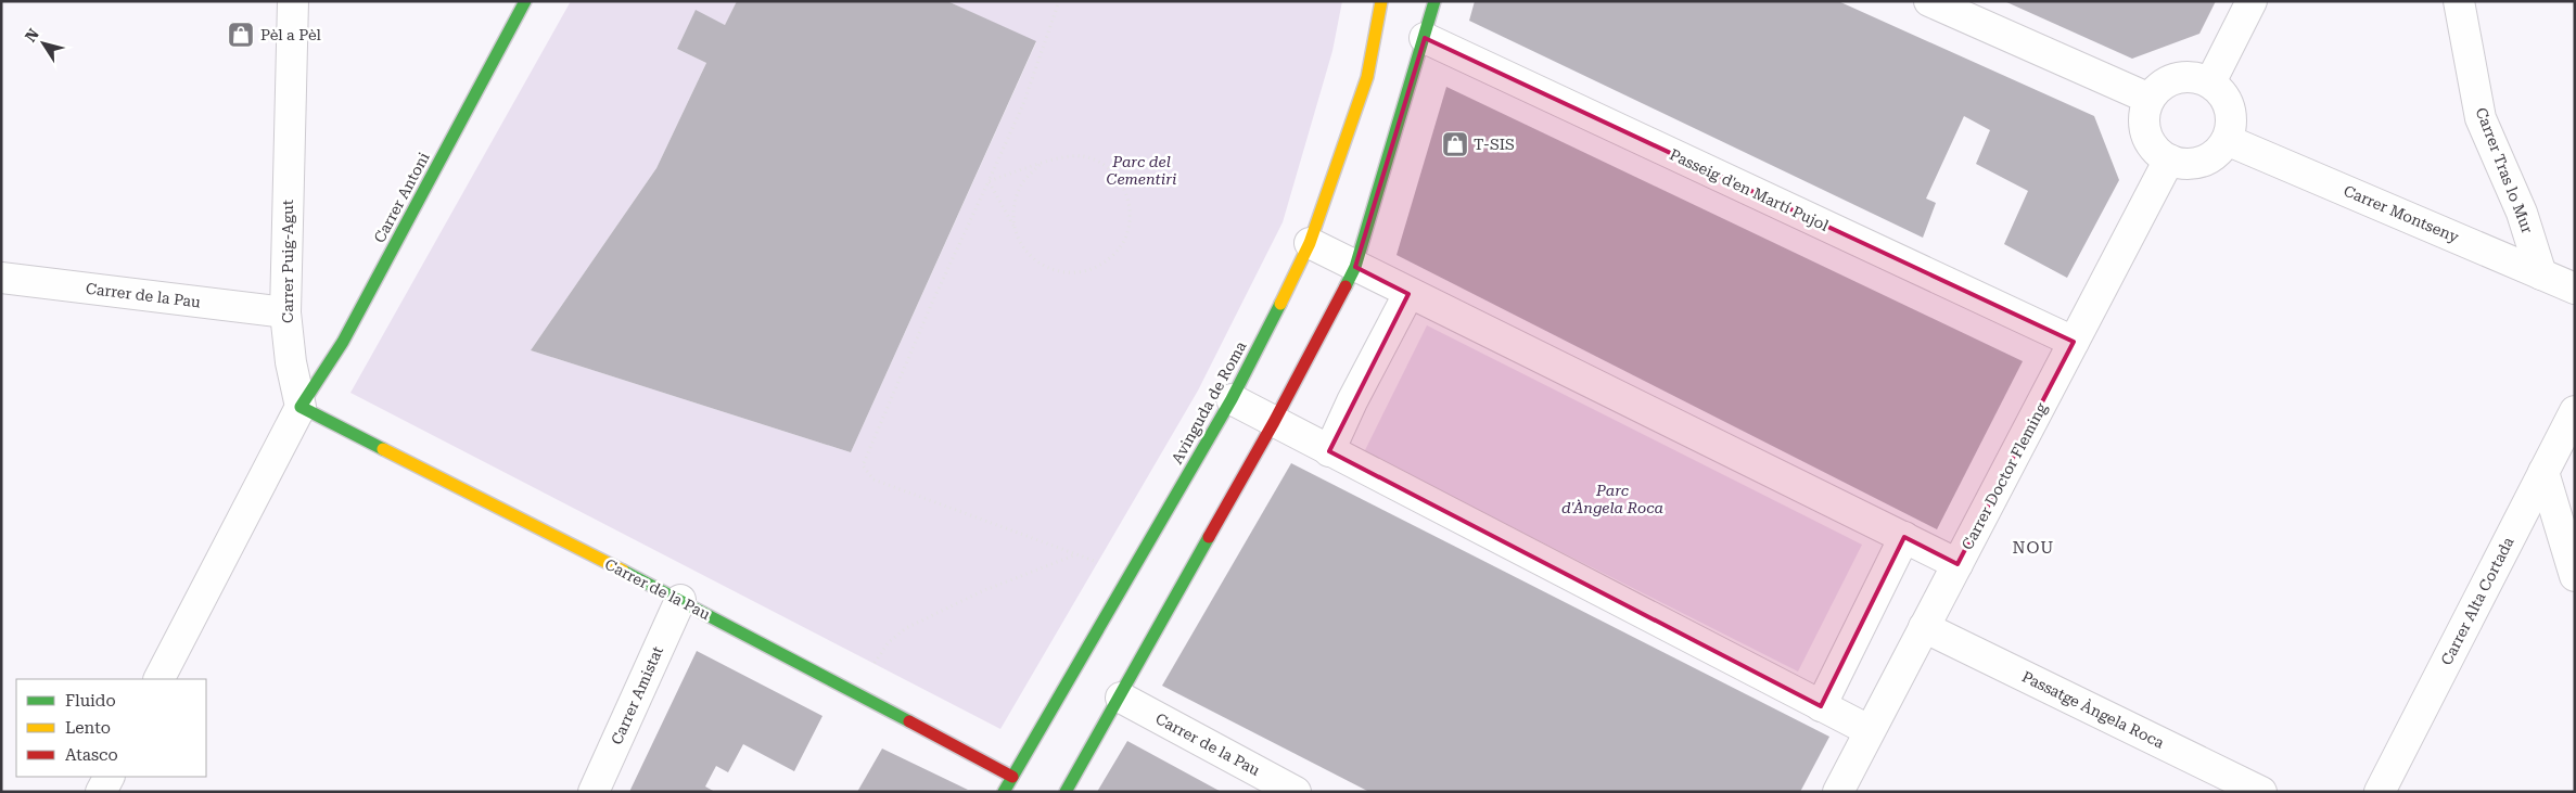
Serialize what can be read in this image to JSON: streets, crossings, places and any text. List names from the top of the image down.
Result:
{
  "streets": {
    "street": [
      "Carrer Tras lo Mur",
      "Passeig d'en Martí Pujol",
      "Carrer Antoni",
      "Carrer Montseny",
      "Carrer Puig-Agut",
      "Carrer de la Pau",
      "Avinguda de Roma",
      "Carrer Doctor Fleming",
      "Carrer Alta Cortada",
      "Carrer Amistat",
      "Passatge Àngela Roca"
    ]
  },
  "crossings": [
    ["Carrer Tras lo Mur", "Carrer Montseny"],
    ["Passeig d'en Martí Pujol", "Carrer Doctor Fleming"],
    ["Carrer Antoni", "Carrer Puig-Agut"],
    ["Carrer Antoni", "Carrer de la Pau"],
    ["Carrer Montseny", "Carrer Doctor Fleming"],
    ["Carrer Puig-Agut", "Carrer de la Pau"],
    ["Carrer de la Pau", "Avinguda de Roma"],
    ["Carrer de la Pau", "Carrer Amistat"],
    ["Carrer Doctor Fleming", "Passatge Àngela Roca"]
  ],
  "districts": ["NOU"],
  "parks": ["Parc del Cementiri", "Parc d'Àngela Roca"],
  "places": {
    "shop": ["Pèl a Pèl", "T-SIS"]
  },
  "legend": ["Fluido", "Lento", "Atasco"],
  "north": "top left"
}
